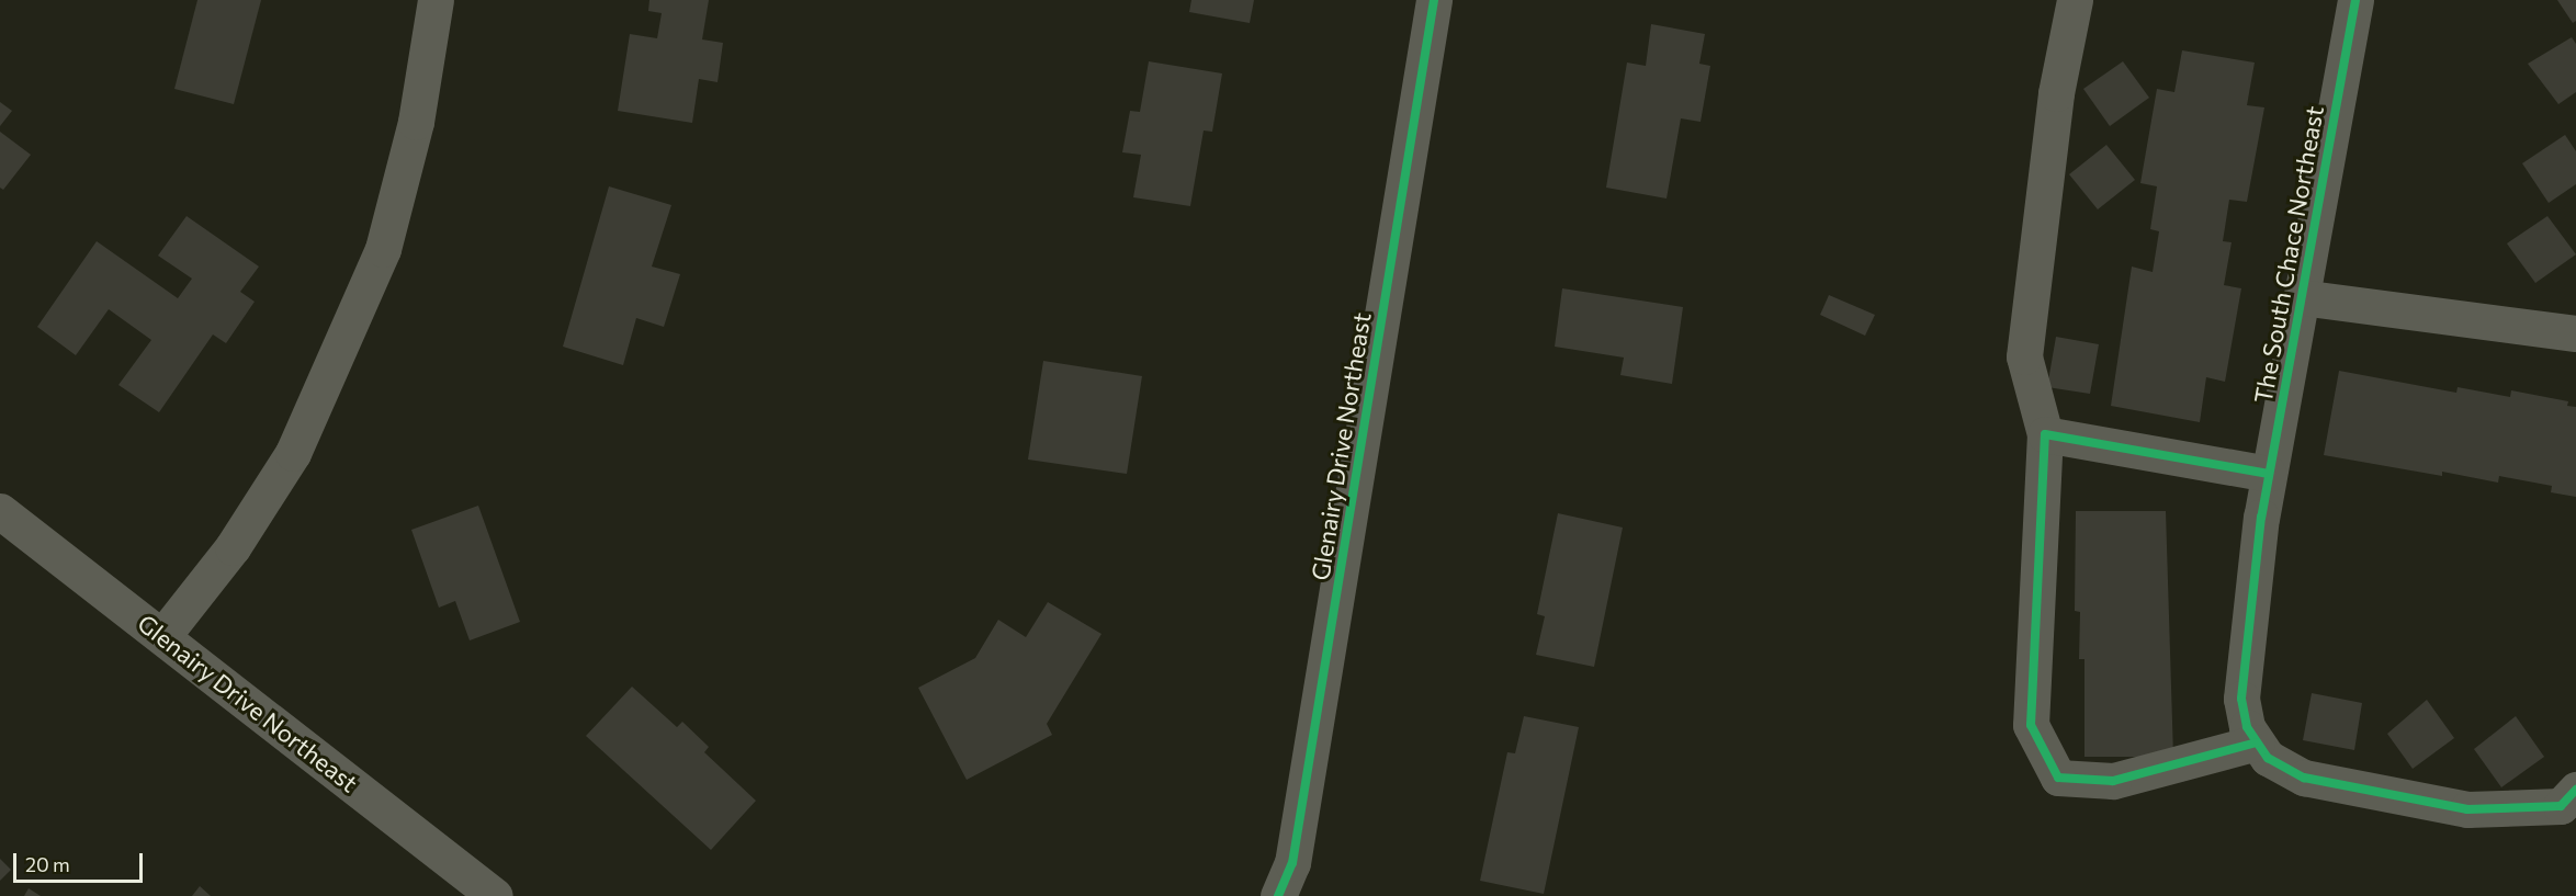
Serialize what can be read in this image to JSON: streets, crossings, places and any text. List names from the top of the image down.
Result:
{
  "streets": {
    "street": ["The South Chace Northeast", "Glenairy Drive Northeast"]
  },
  "scale_bar": "20 m"
}
